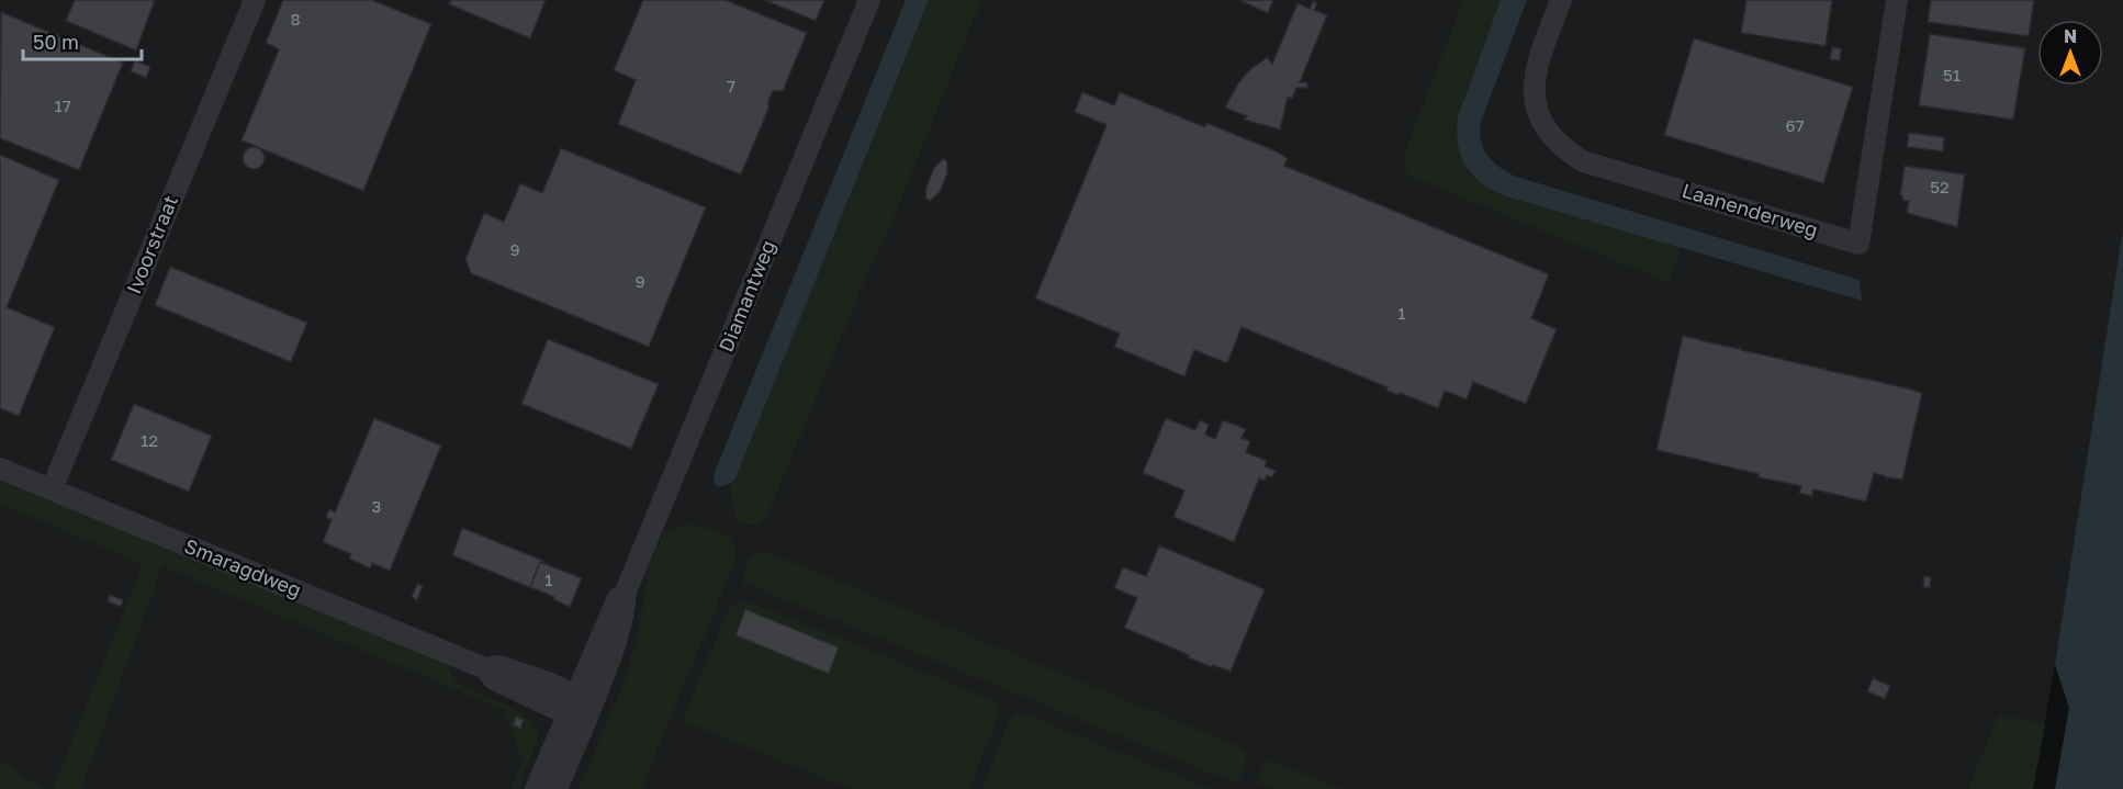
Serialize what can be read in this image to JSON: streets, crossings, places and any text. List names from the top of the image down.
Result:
{
  "streets": {
    "street": [
      "Laanenderweg",
      "Ivoorstraat",
      "Diamantweg",
      "Smaragdweg"
    ]
  },
  "crossings": [
    ["Ivoorstraat", "Smaragdweg"],
    ["Diamantweg", "Smaragdweg"]
  ],
  "house_numbers": [
    "8",
    "51",
    "7",
    "17",
    "67",
    "52",
    "9",
    "9",
    "1",
    "12",
    "3",
    "1"
  ],
  "scale_bar": "50 m",
  "north": "top"
}
